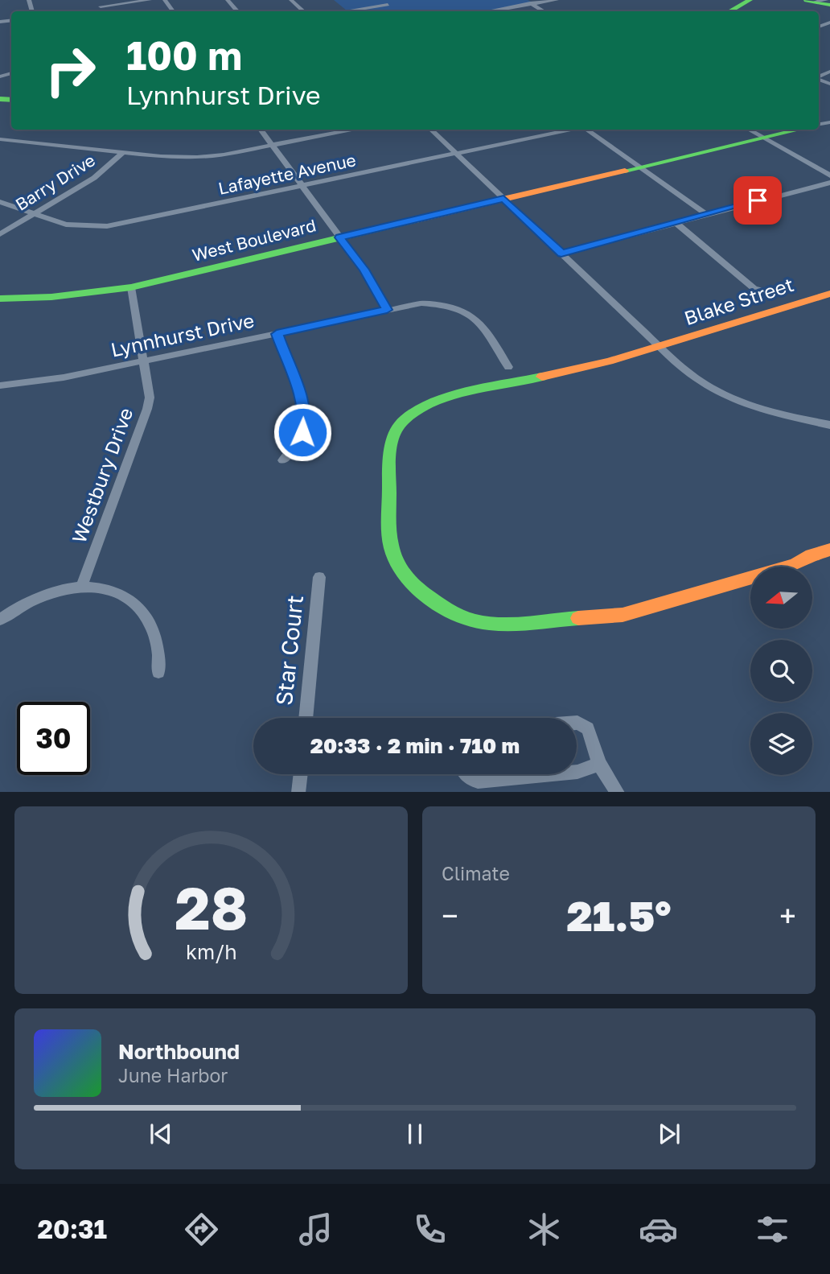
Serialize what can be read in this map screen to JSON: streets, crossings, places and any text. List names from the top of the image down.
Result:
{
  "streets": {
    "street": [
      "Lafayette Avenue",
      "Barry Drive",
      "West Boulevard",
      "Blake Street",
      "Lynnhurst Drive",
      "Westbury Drive",
      "Star Court"
    ]
  },
  "crossings": [
    ["Lafayette Avenue", "Barry Drive"],
    ["West Boulevard", "Westbury Drive"],
    ["Lynnhurst Drive", "Westbury Drive"]
  ],
  "north": "left",
  "page": {
    "turn": ["100 m", "Lynnhurst Drive"],
    "limit": "30",
    "trip": "20:33 · 2 min · 710 m",
    "tile": "Climate",
    "heat": ["−", "21.5°", "+"],
    "song": ["Northbound", "June Harbor"],
    "tabs": "20:31",
    "gauge": ["28", "km/h"]
  }
}
